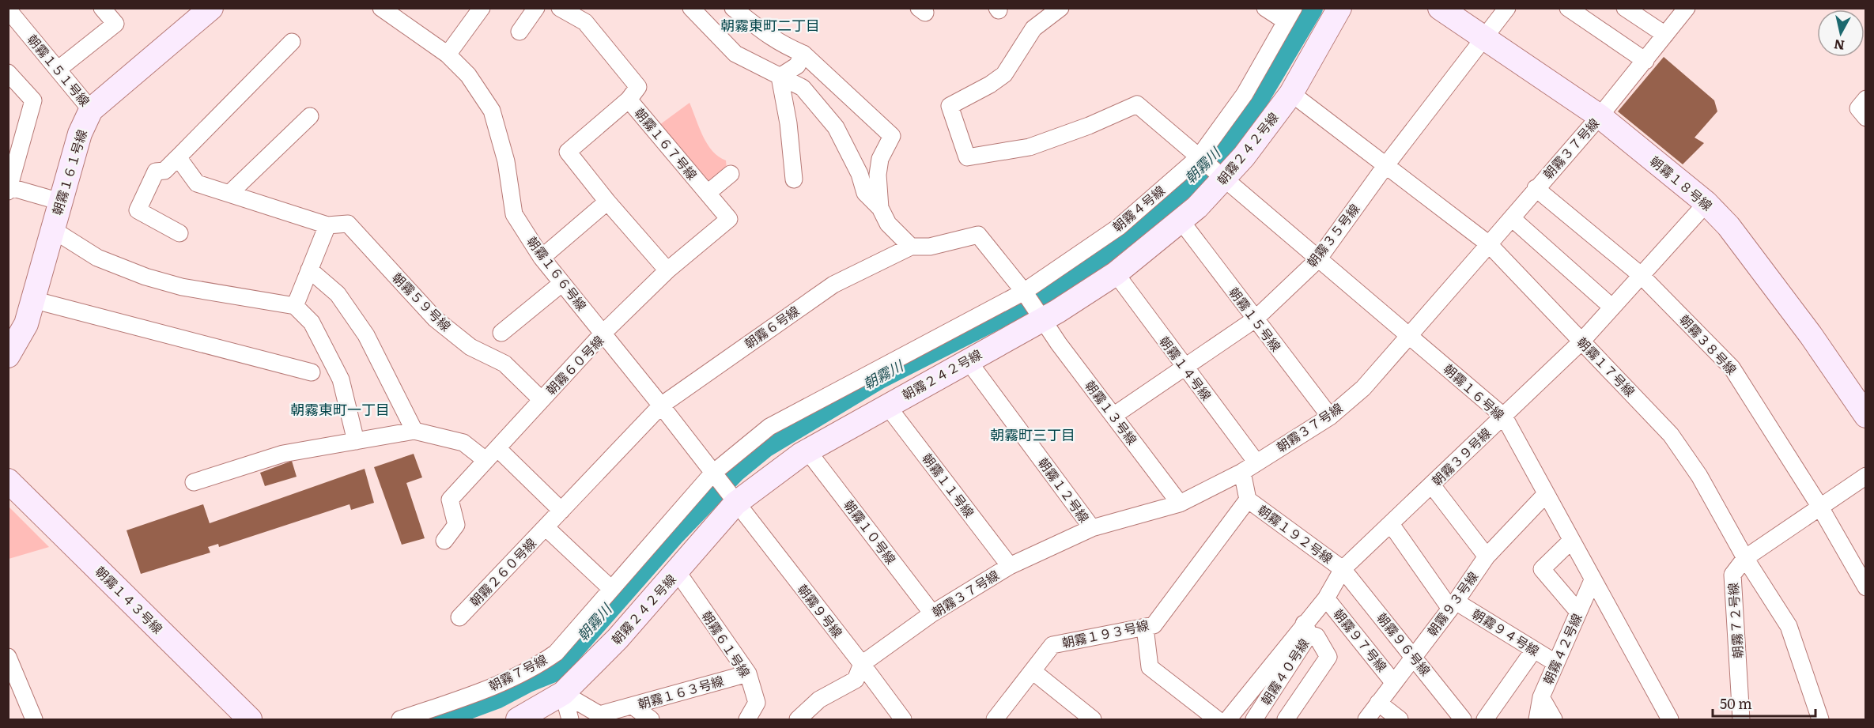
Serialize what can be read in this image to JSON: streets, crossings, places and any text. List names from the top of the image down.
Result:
{
  "streets": {
    "street": [
      "朝霧１５１号線",
      "朝霧１６７号線",
      "朝霧２４２号線",
      "朝霧３７号線",
      "朝霧１６１号線",
      "朝霧１８号線",
      "朝霧４号線",
      "朝霧３５号線",
      "朝霧１６６号線",
      "朝霧５９号線",
      "朝霧１５号線",
      "朝霧６号線",
      "朝霧３８号線",
      "朝霧６０号線",
      "朝霧１７号線",
      "朝霧１４号線",
      "朝霧１６号線",
      "朝霧１３号線",
      "朝霧３９号線",
      "朝霧１１号線",
      "朝霧１２号線",
      "朝霧１０号線",
      "朝霧１９２号線",
      "朝霧２６０号線",
      "朝霧１４３号線",
      "朝霧９３号線",
      "朝霧９号線",
      "朝霧７２号線",
      "朝霧９４号線",
      "朝霧１９３号線",
      "朝霧９７号線",
      "朝霧６１号線",
      "朝霧９６号線",
      "朝霧４２号線",
      "朝霧４０号線",
      "朝霧７号線",
      "朝霧１６３号線"
    ]
  },
  "crossings": [
    ["朝霧１５１号線", "朝霧１６１号線"],
    ["朝霧１６７号線", "朝霧１６６号線"],
    ["朝霧１６７号線", "朝霧６０号線"],
    ["朝霧２４２号線", "朝霧４号線"],
    ["朝霧２４２号線", "朝霧１５号線"],
    ["朝霧２４２号線", "朝霧６０号線"],
    ["朝霧２４２号線", "朝霧１７号線"],
    ["朝霧２４２号線", "朝霧１４号線"],
    ["朝霧２４２号線", "朝霧１６号線"],
    ["朝霧２４２号線", "朝霧１３号線"],
    ["朝霧２４２号線", "朝霧１１号線"],
    ["朝霧２４２号線", "朝霧１２号線"],
    ["朝霧２４２号線", "朝霧１０号線"],
    ["朝霧２４２号線", "朝霧９号線"],
    ["朝霧２４２号線", "朝霧６１号線"],
    ["朝霧２４２号線", "朝霧７号線"],
    ["朝霧２４２号線", "朝霧１６３号線"],
    ["朝霧３７号線", "朝霧１８号線"],
    ["朝霧３７号線", "朝霧１５号線"],
    ["朝霧３７号線", "朝霧３８号線"],
    ["朝霧３７号線", "朝霧１７号線"],
    ["朝霧３７号線", "朝霧１４号線"],
    ["朝霧３７号線", "朝霧１６号線"],
    ["朝霧３７号線", "朝霧１３号線"],
    ["朝霧３７号線", "朝霧１１号線"],
    ["朝霧３７号線", "朝霧１２号線"],
    ["朝霧３７号線", "朝霧１０号線"],
    ["朝霧３７号線", "朝霧９号線"],
    ["朝霧１８号線", "朝霧３５号線"],
    ["朝霧１８号線", "朝霧３９号線"],
    ["朝霧４号線", "朝霧６号線"],
    ["朝霧４号線", "朝霧６０号線"],
    ["朝霧４号線", "朝霧１６号線"],
    ["朝霧４号線", "朝霧１３号線"],
    ["朝霧４号線", "朝霧９号線"],
    ["朝霧４号線", "朝霧７号線"],
    ["朝霧３５号線", "朝霧１５号線"],
    ["朝霧３５号線", "朝霧１７号線"],
    ["朝霧３５号線", "朝霧１４号線"],
    ["朝霧３５号線", "朝霧１６号線"],
    ["朝霧３５号線", "朝霧１３号線"],
    ["朝霧１６６号線", "朝霧６０号線"],
    ["朝霧５９号線", "朝霧６０号線"],
    ["朝霧６号線", "朝霧６０号線"],
    ["朝霧６号線", "朝霧１３号線"],
    ["朝霧６号線", "朝霧２６０号線"],
    ["朝霧３８号線", "朝霧３９号線"],
    ["朝霧３８号線", "朝霧７２号線"],
    ["朝霧６０号線", "朝霧９号線"],
    ["朝霧６０号線", "朝霧７号線"],
    ["朝霧１７号線", "朝霧３９号線"],
    ["朝霧１７号線", "朝霧７２号線"],
    ["朝霧１６号線", "朝霧３９号線"],
    ["朝霧１６号線", "朝霧９３号線"],
    ["朝霧１６号線", "朝霧４２号線"],
    ["朝霧３９号線", "朝霧１９２号線"],
    ["朝霧３９号線", "朝霧９４号線"],
    ["朝霧３９号線", "朝霧９７号線"],
    ["朝霧３９号線", "朝霧９６号線"],
    ["朝霧３９号線", "朝霧４０号線"],
    ["朝霧１９２号線", "朝霧１９３号線"],
    ["朝霧１９２号線", "朝霧９６号線"],
    ["朝霧９３号線", "朝霧９４号線"],
    ["朝霧９３号線", "朝霧９７号線"],
    ["朝霧９３号線", "朝霧９６号線"],
    ["朝霧９号線", "朝霧７号線"],
    ["朝霧９４号線", "朝霧４２号線"],
    ["朝霧６１号線", "朝霧１６３号線"]
  ],
  "districts": ["朝霧東町二丁目", "朝霧東町一丁目", "朝霧町三丁目"],
  "water": ["朝霧川"],
  "scale_bar": "50 m",
  "north": "bottom"
}
